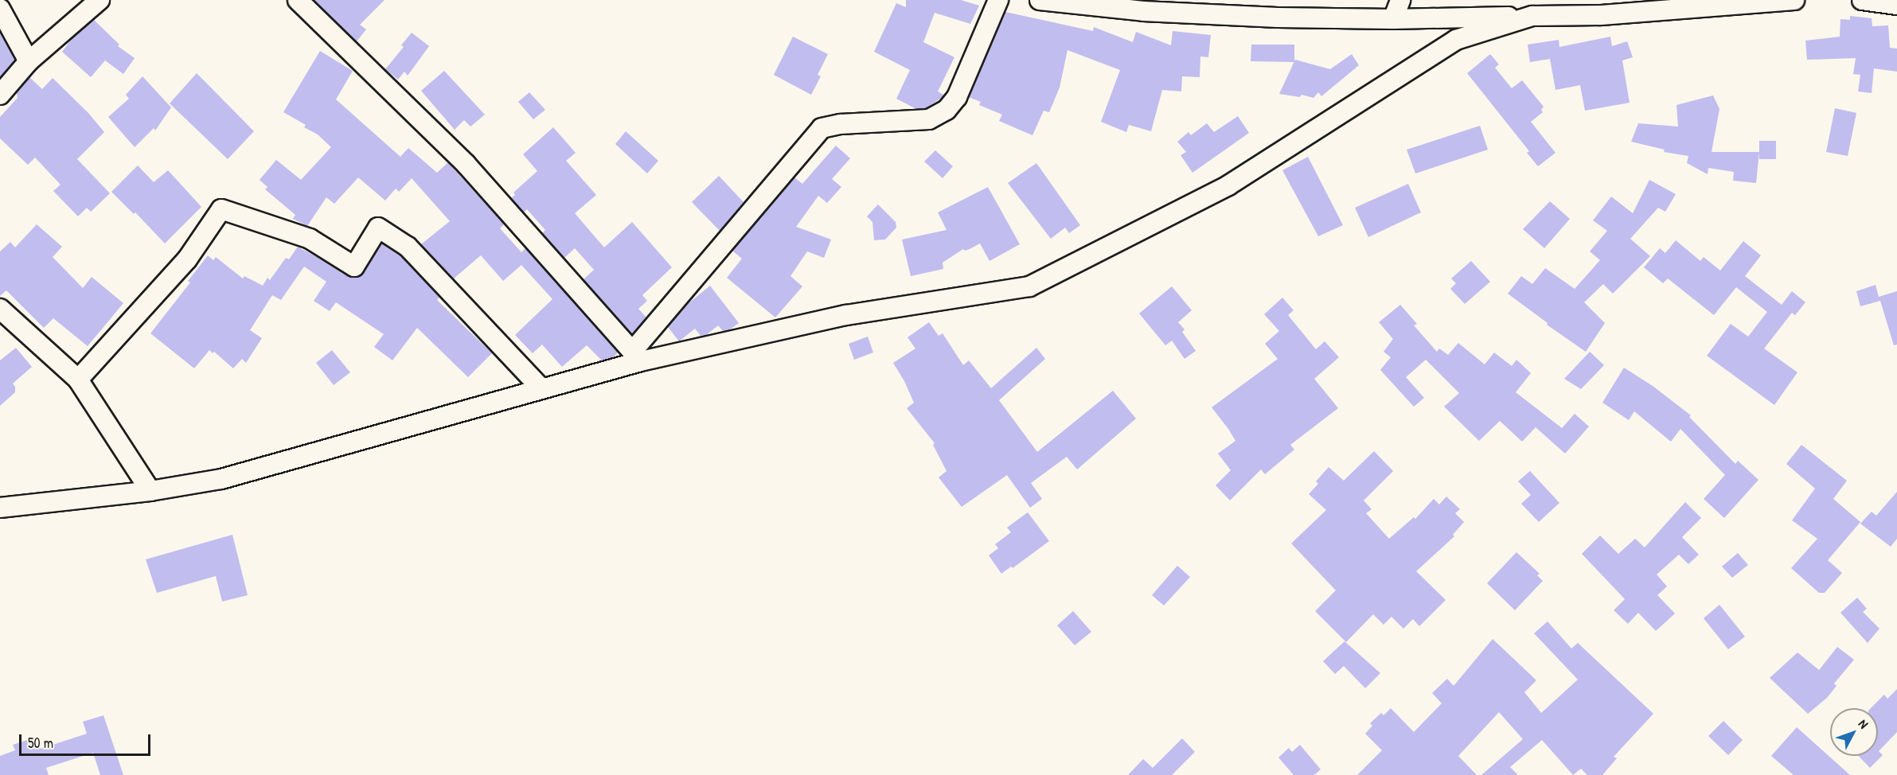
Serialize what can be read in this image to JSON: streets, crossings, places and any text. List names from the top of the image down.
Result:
{
  "scale_bar": "50 m",
  "north": "top right"
}
